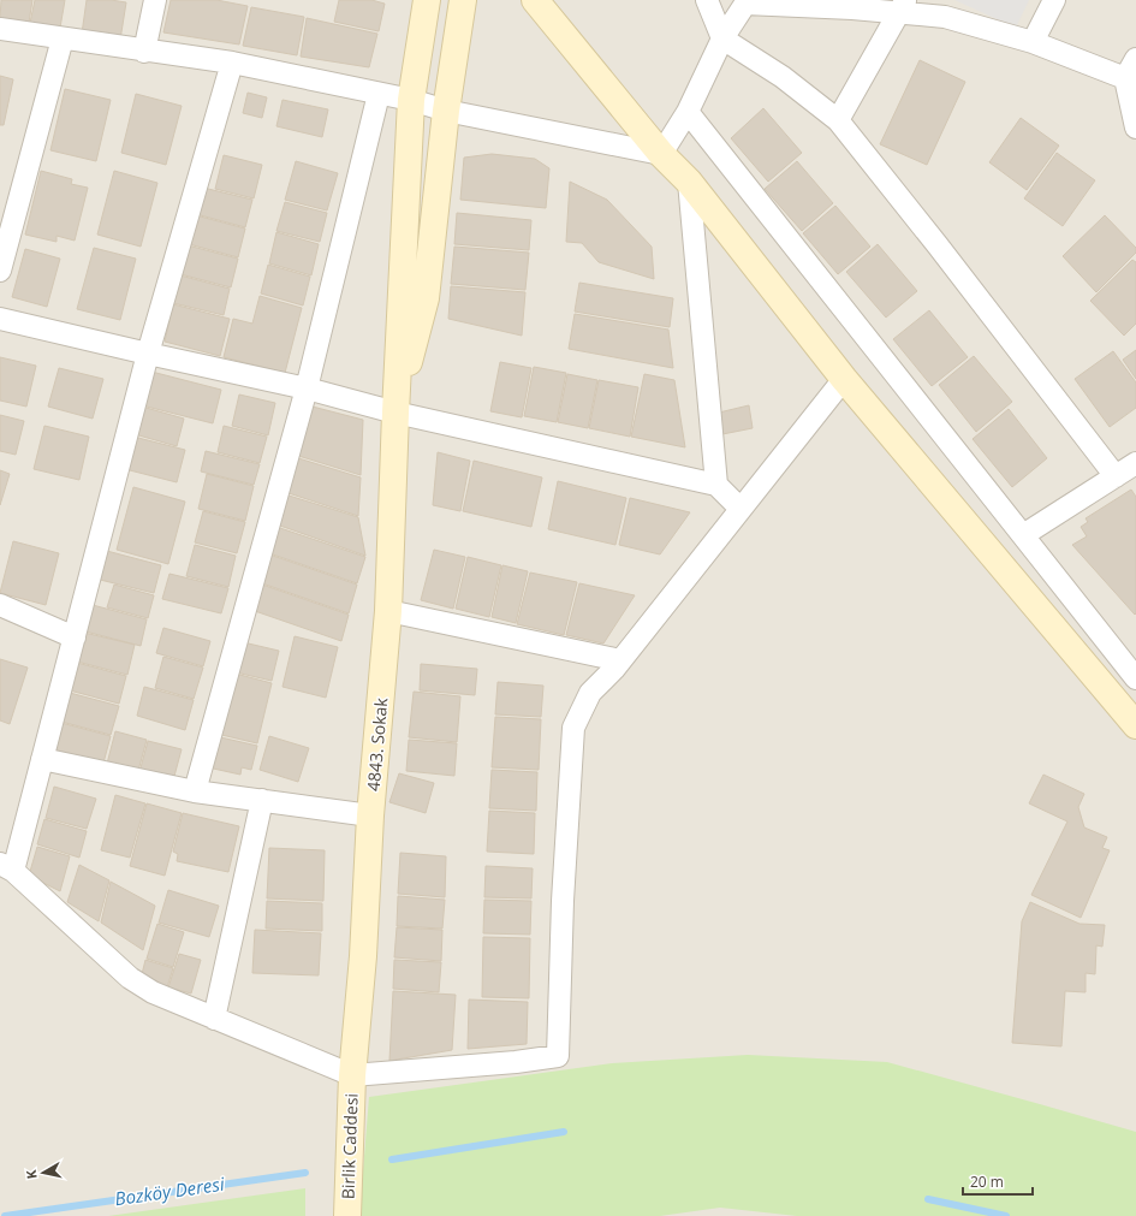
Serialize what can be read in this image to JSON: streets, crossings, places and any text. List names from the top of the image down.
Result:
{
  "streets": {
    "street": ["4843. Sokak", "Birlik Caddesi"]
  },
  "crossings": [
    ["4843. Sokak", "Birlik Caddesi"]
  ],
  "water": ["Bozköy Deresi"],
  "scale_bar": "20 m",
  "north": "left"
}
